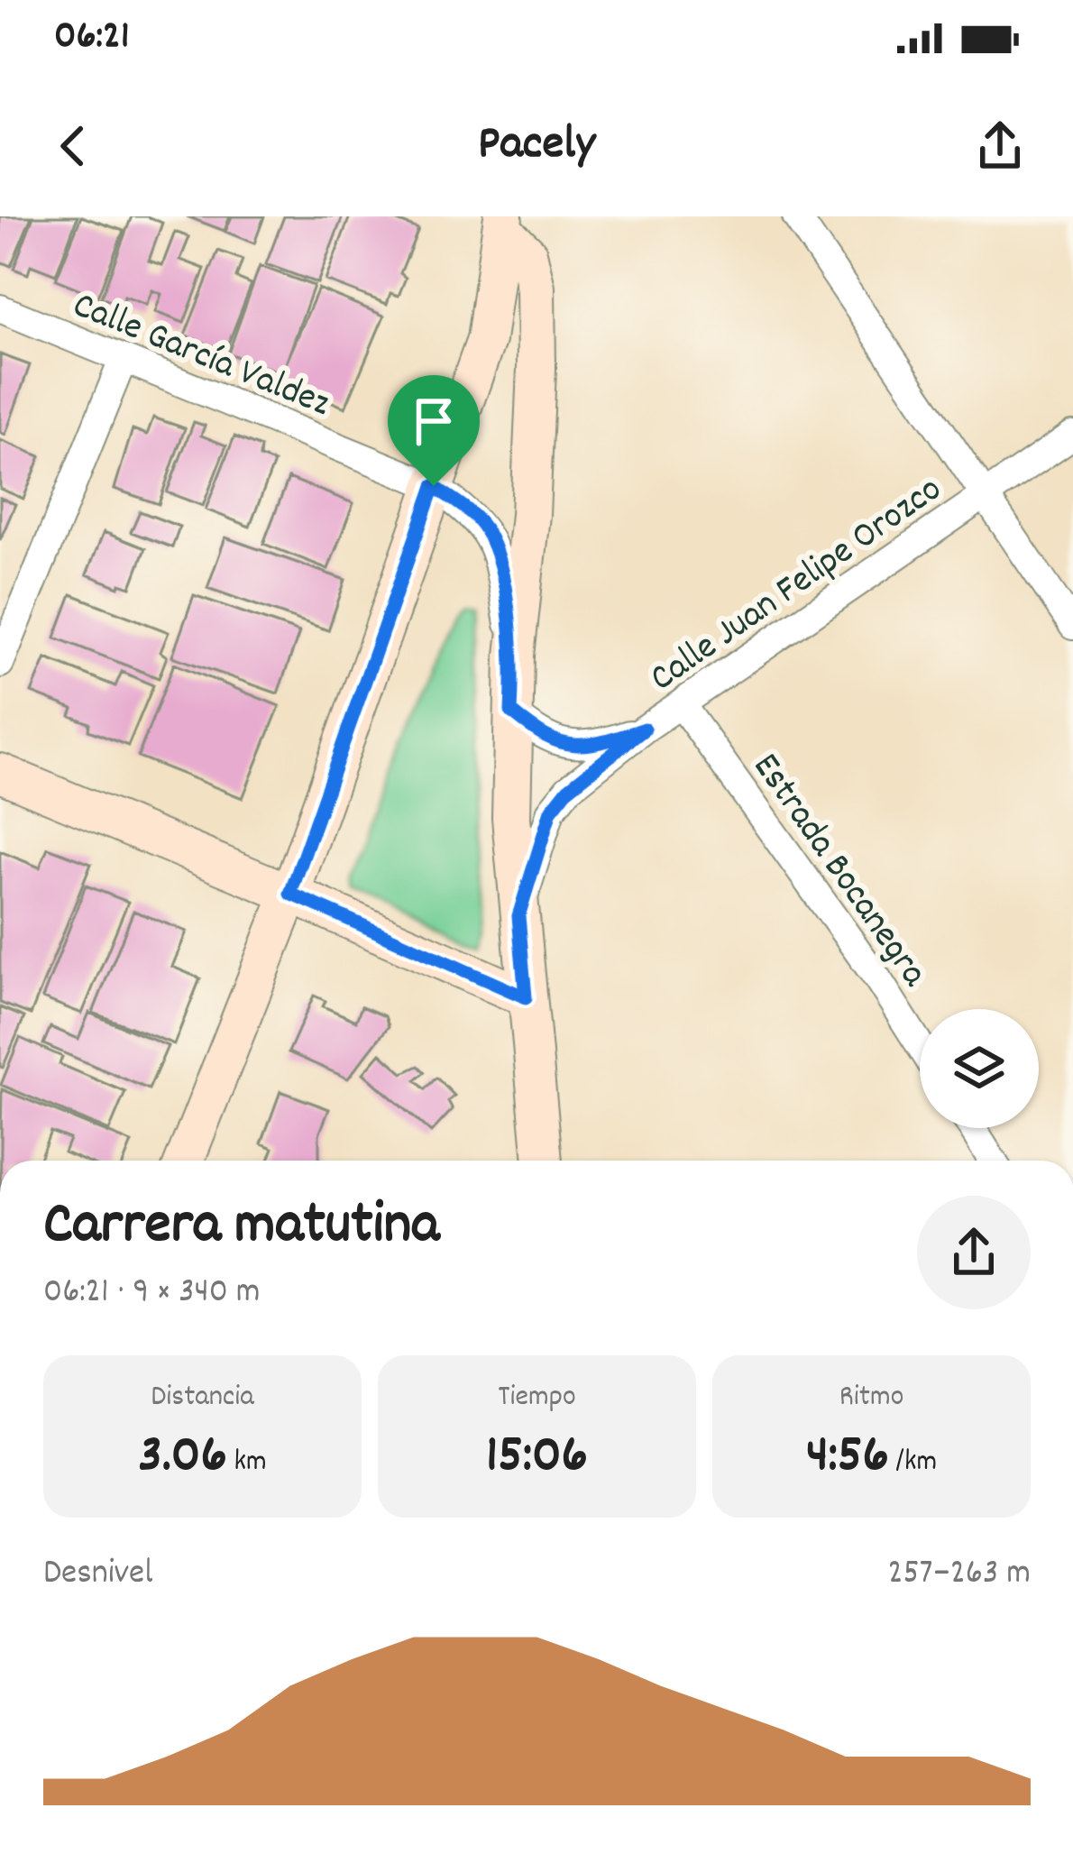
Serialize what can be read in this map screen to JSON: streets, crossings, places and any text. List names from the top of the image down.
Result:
{
  "streets": {
    "street": ["Calle García Valdez", "Calle Juan Felipe Orozco", "Estrada Bocanegra"]
  },
  "crossings": [
    ["Calle Juan Felipe Orozco", "Estrada Bocanegra"]
  ],
  "page": {
    "status": "06:21",
    "header": "Pacely",
    "heading": ["Carrera matutina", "06:21 · 9 × 340 m"],
    "stats": [
      ["Distancia", "3.06 km"],
      ["Tiempo", "15:06"],
      ["Ritmo", "4:56 /km"]
    ],
    "chart": ["Desnivel", "257–263 m"]
  }
}
